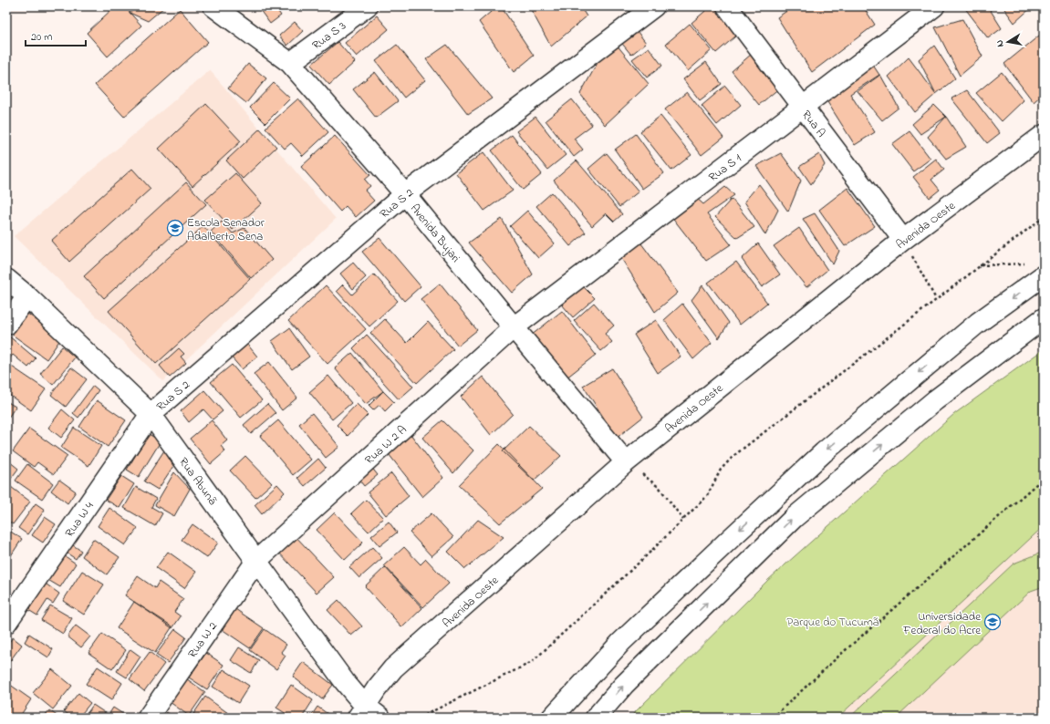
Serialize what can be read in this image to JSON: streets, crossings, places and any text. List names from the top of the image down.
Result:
{
  "streets": {
    "street": [
      "Rua S 3",
      "Rua A",
      "Rua S 1",
      "Rua S 2",
      "Avenida Oeste",
      "Avenida Bujari",
      "Rua W 2 A",
      "Rua Abunã",
      "Rua W 4",
      "Rua W 2"
    ]
  },
  "crossings": [
    ["Rua S 3", "Avenida Bujari"],
    ["Rua A", "Rua S 1"],
    ["Rua A", "Avenida Oeste"],
    ["Rua S 1", "Avenida Bujari"],
    ["Rua S 1", "Rua W 2 A"],
    ["Rua S 2", "Avenida Bujari"],
    ["Rua S 2", "Rua Abunã"],
    ["Rua S 2", "Rua W 4"],
    ["Avenida Oeste", "Avenida Bujari"],
    ["Avenida Oeste", "Rua Abunã"],
    ["Avenida Bujari", "Rua W 2 A"],
    ["Rua W 2 A", "Rua Abunã"],
    ["Rua W 2 A", "Rua W 2"],
    ["Rua Abunã", "Rua W 4"],
    ["Rua Abunã", "Rua W 2"]
  ],
  "parks": ["Parque do Tucumã"],
  "places": {
    "school or university": ["Escola Senador Adalberto Sena", "Universidade Federal do Acre"]
  },
  "scale_bar": "20 m",
  "north": "left"
}
